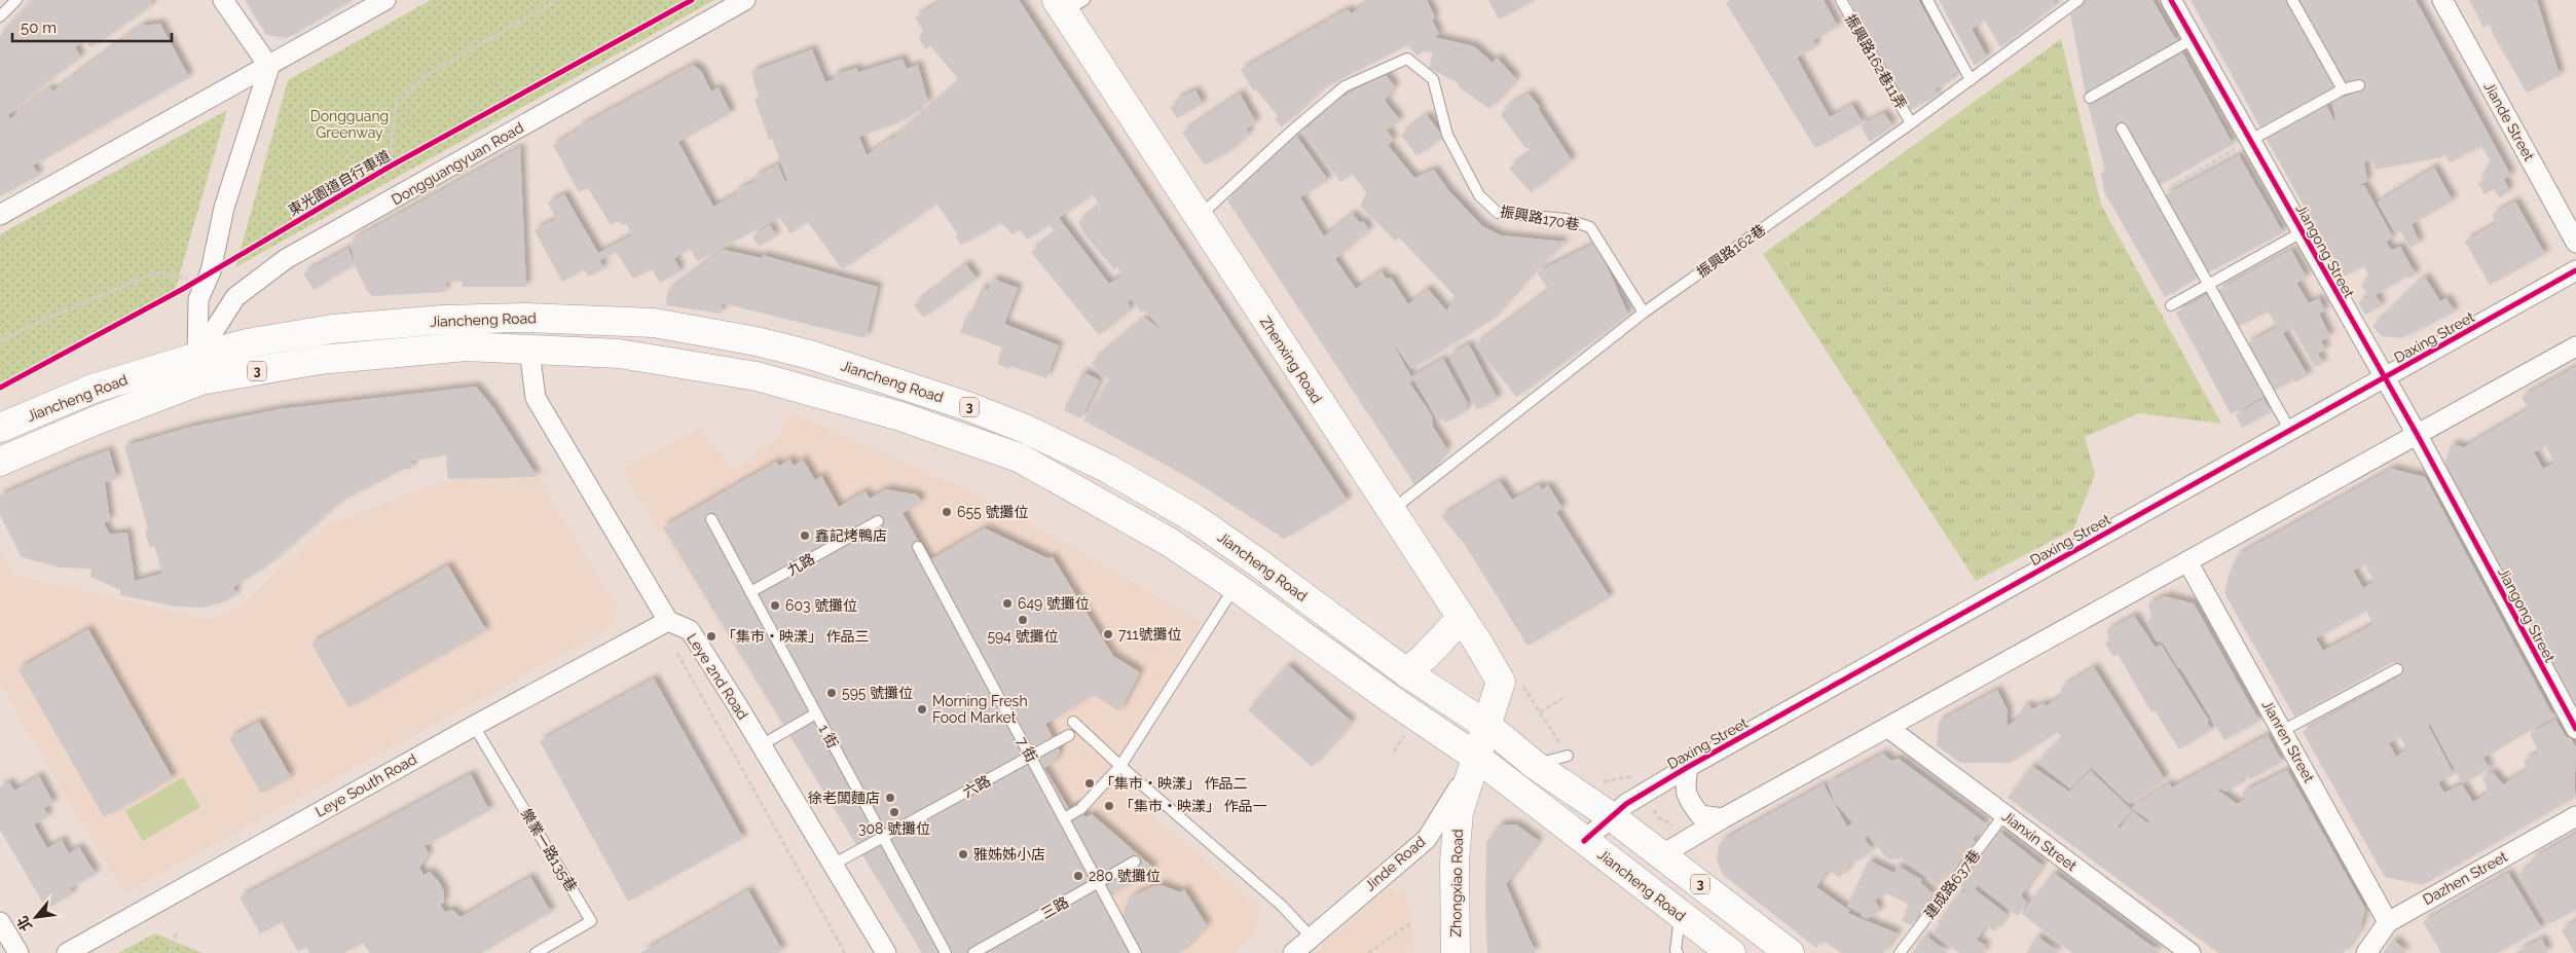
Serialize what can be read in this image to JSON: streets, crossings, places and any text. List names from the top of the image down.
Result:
{
  "streets": {
    "main road": [
      "Jiancheng Road",
      "Zhenxing Road",
      "3",
      "Zhongxiao Road"
    ],
    "street": [
      "Jiande Street",
      "Dongguangyuan Road",
      "Jiangong Street",
      "Daxing Street",
      "Leye 2nd Road",
      "Jianren Street",
      "Leye South Road",
      "Jianxin Street",
      "Jinde Road",
      "Dazhen Street"
    ],
    "lane": [
      "振興路162巷11弄",
      "振興路170巷",
      "振興路162巷",
      "九路",
      "1 街",
      "7 街",
      "六路",
      "樂業一路135巷",
      "建成路637巷",
      "三路"
    ],
    "cycle path": ["東光園道自行車道"]
  },
  "crossings": [
    ["振興路162巷11弄", "振興路162巷"],
    ["Dongguangyuan Road", "Jiancheng Road"],
    ["振興路170巷", "振興路162巷"],
    ["振興路170巷", "Zhenxing Road"],
    ["振興路162巷", "Zhenxing Road"],
    ["Jiangong Street", "Daxing Street"],
    ["Jiancheng Road", "Daxing Street"],
    ["Jiancheng Road", "Zhenxing Road"],
    ["Jiancheng Road", "Jinde Road"],
    ["Jiancheng Road", "Zhongxiao Road"],
    ["Zhenxing Road", "Zhongxiao Road"],
    ["九路", "1 街"],
    ["Leye 2nd Road", "Leye South Road"],
    ["Leye 2nd Road", "六路"],
    ["1 街", "六路"],
    ["Jianren Street", "Dazhen Street"],
    ["7 街", "六路"],
    ["7 街", "三路"],
    ["Leye South Road", "樂業一路135巷"],
    ["Jianxin Street", "建成路637巷"],
    ["Jinde Road", "Zhongxiao Road"]
  ],
  "parks": ["Dongguang Greenway"],
  "places": [
    "655 號攤位",
    "鑫記烤鴨店",
    "649 號攤位",
    "603 號攤位",
    "594 號攤位",
    "711號攤位",
    "「集市‧映漾」 作品三",
    "595 號攤位",
    "Morning Fresh Food Market",
    "「集市‧映漾」 作品二",
    "徐老闆麵店",
    "「集市‧映漾」 作品一",
    "308 號攤位",
    "雅姊姊小店",
    "280 號攤位"
  ],
  "scale_bar": "50 m",
  "north": "bottom left"
}
